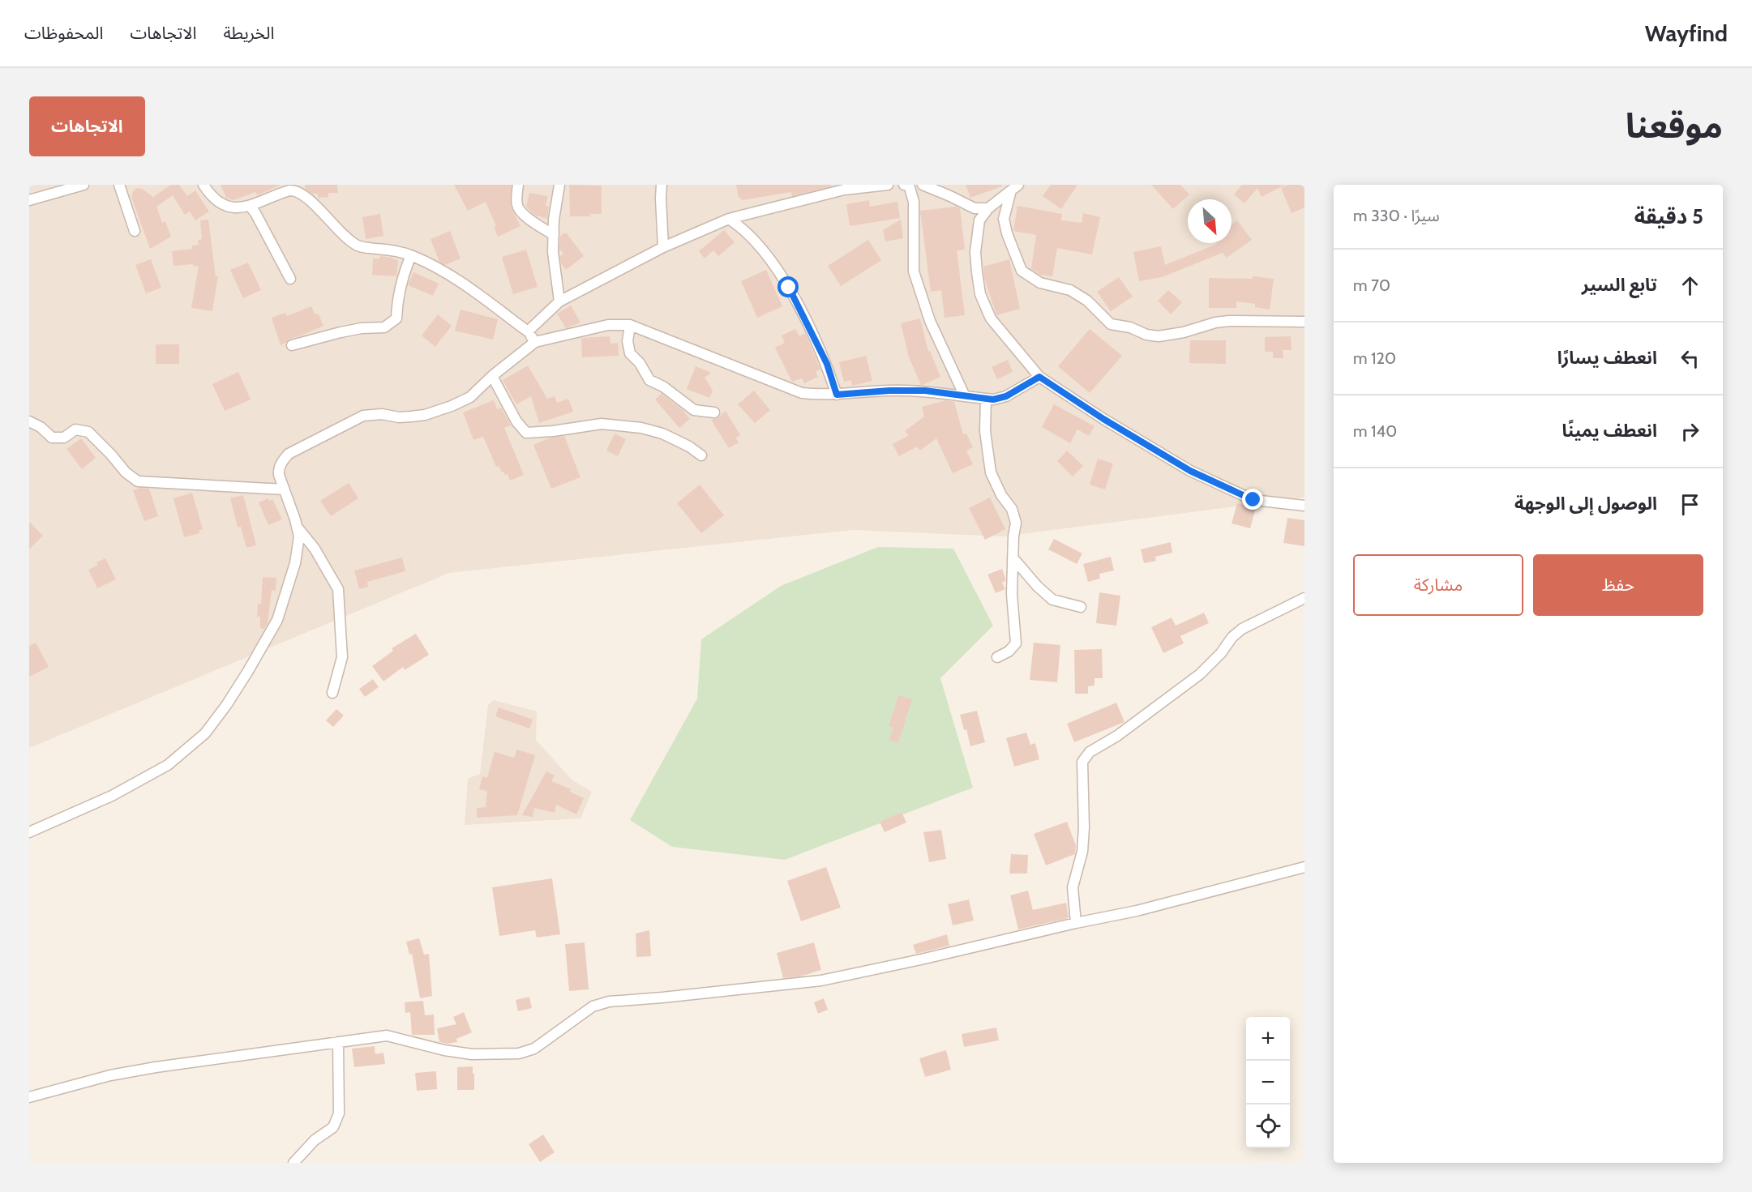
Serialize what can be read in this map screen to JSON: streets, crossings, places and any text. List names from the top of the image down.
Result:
{
  "north": "bottom right",
  "page": {
    "header": "Wayfind",
    "nav": ["الخريطة", "الاتجاهات", "المحفوظات"],
    "title": "موقعنا",
    "buttons": [
      "الاتجاهات",
      ["حفظ", "مشاركة"]
    ],
    "heading": ["5 دقيقة", "سيرًا · 330 m"],
    "list": [
      ["تابع السير", "70 m"],
      ["انعطف يسارًا", "120 m"],
      ["انعطف يمينًا", "140 m"],
      "الوصول إلى الوجهة"
    ],
    "map_buttons": ["+", "−"]
  }
}
